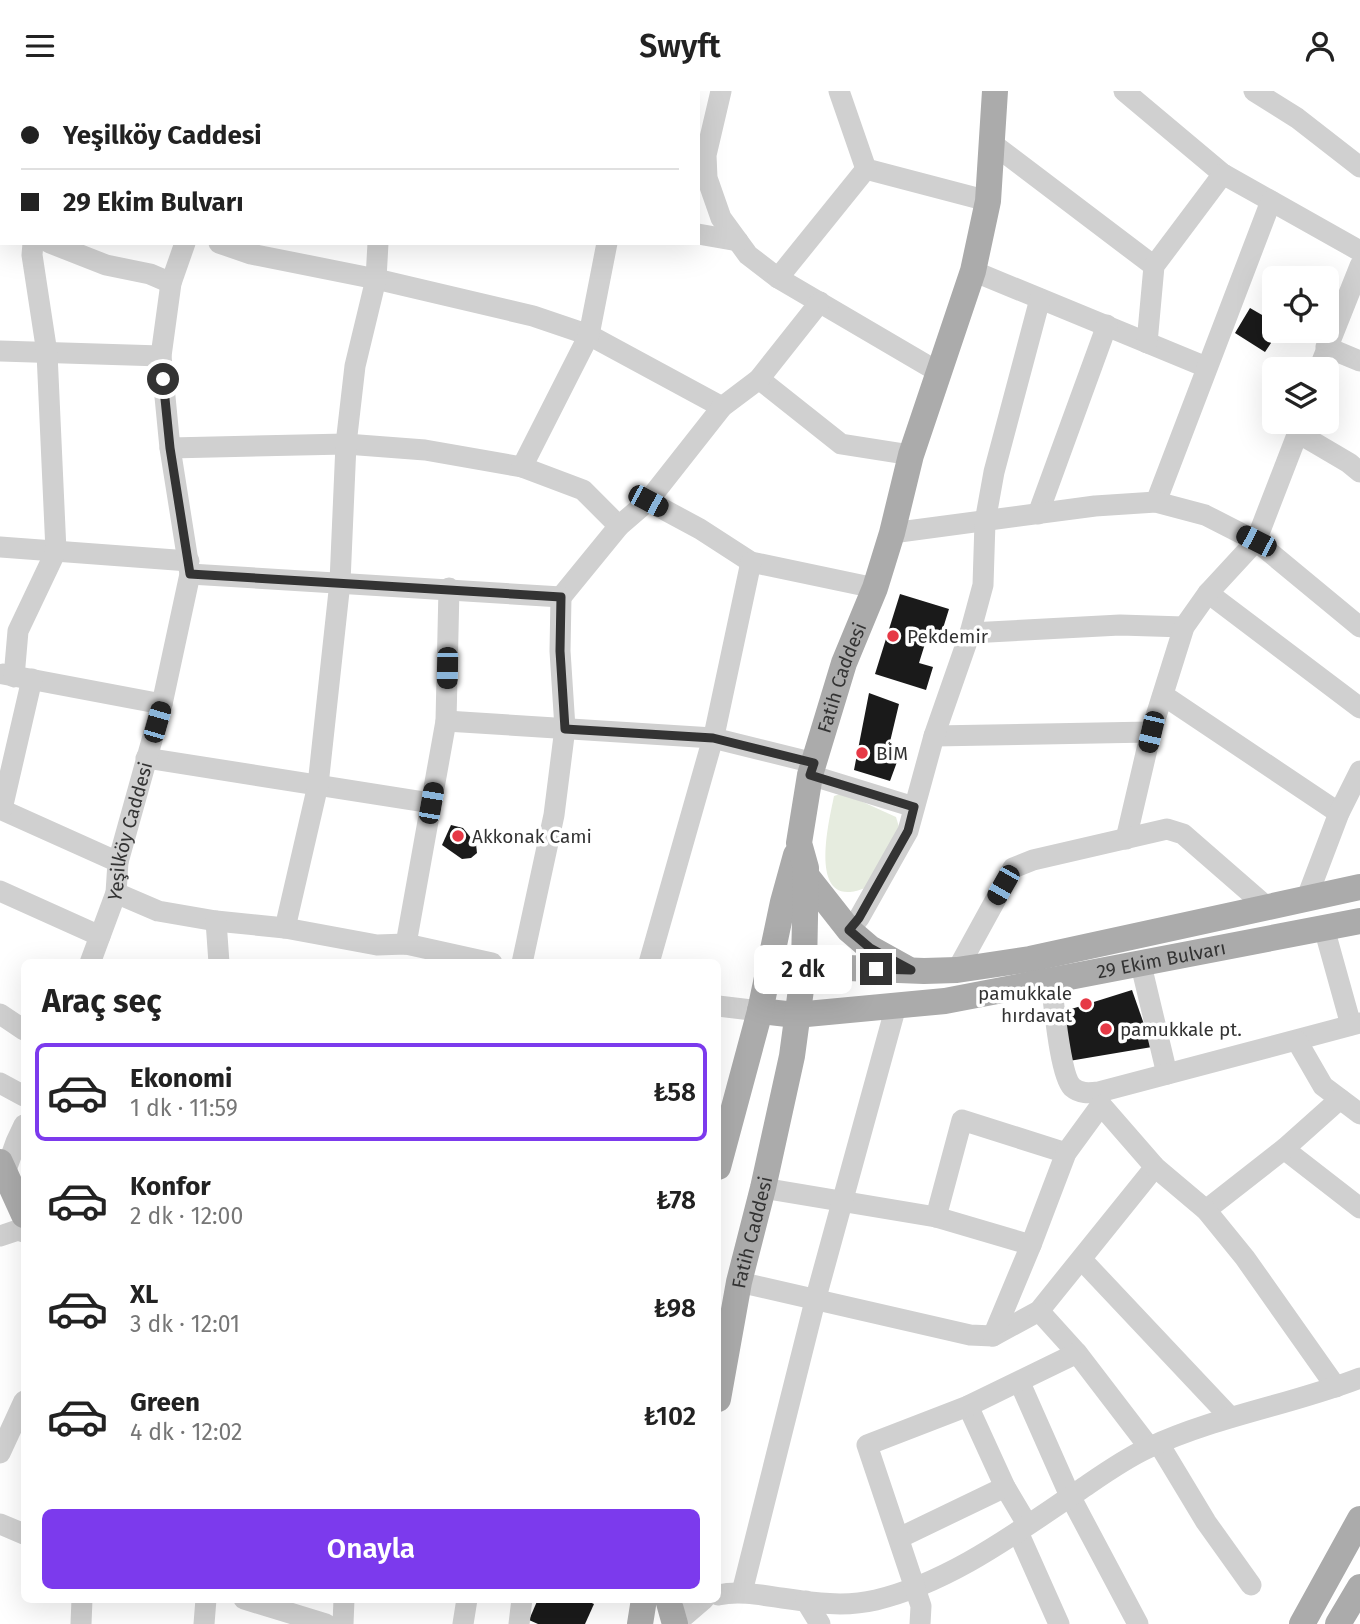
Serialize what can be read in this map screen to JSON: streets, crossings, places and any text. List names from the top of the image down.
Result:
{
  "streets": {
    "main road": ["Fatih Caddesi", "29 Ekim Bulvarı"],
    "street": ["Yeşilköy Caddesi"]
  },
  "crossings": [
    ["Fatih Caddesi", "29 Ekim Bulvarı"]
  ],
  "places": [
    "Pekdemir",
    "BİM",
    "Akkonak Cami",
    "pamukkale hırdavat",
    "pamukkale pt."
  ],
  "page": {
    "header": "Swyft",
    "banner": ["Yeşilköy Caddesi", "29 Ekim Bulvarı"],
    "bubble": "2 dk",
    "heading": "Araç seç",
    "list": [
      {
        "name": "Ekonomi",
        "note": "1 dk · 11:59",
        "value": "₺58"
      },
      {
        "name": "Konfor",
        "note": "2 dk · 12:00",
        "value": "₺78"
      },
      {
        "name": "XL",
        "note": "3 dk · 12:01",
        "value": "₺98"
      },
      {
        "name": "Green",
        "note": "4 dk · 12:02",
        "value": "₺102"
      }
    ],
    "buttons": "Onayla"
  }
}
